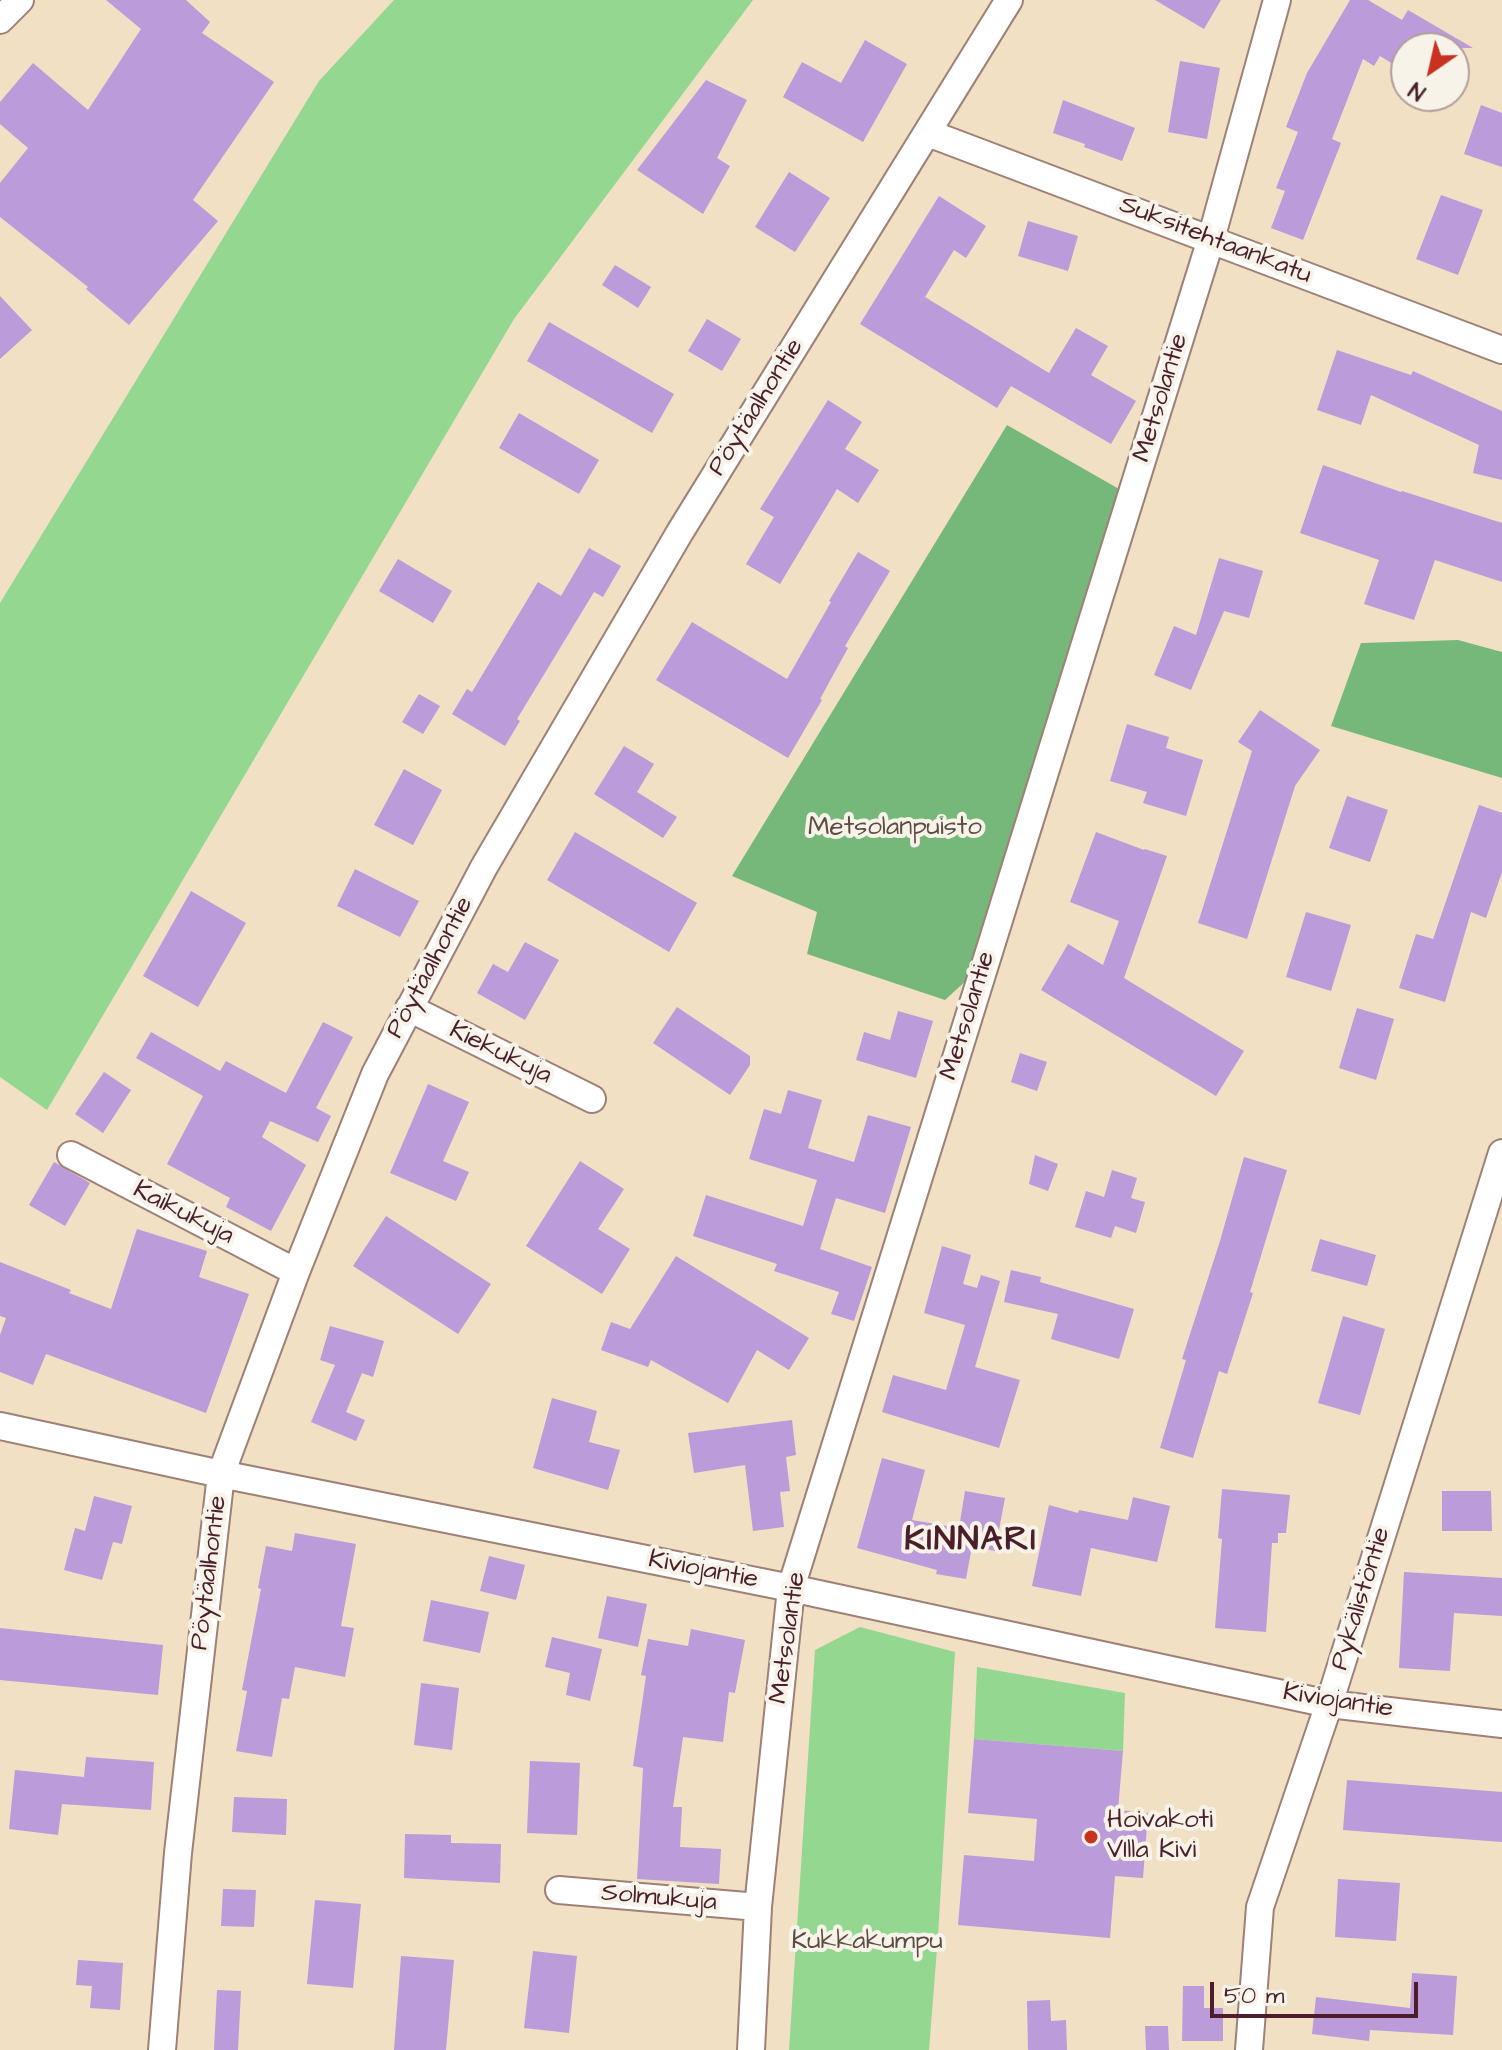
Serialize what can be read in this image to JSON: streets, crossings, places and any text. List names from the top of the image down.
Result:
{
  "streets": {
    "street": [
      "Suksitehtaankatu",
      "Metsolantie",
      "Pöytäalhontie",
      "Kiekukuja",
      "Kaikukuja",
      "Kiviojantie",
      "Pykälistöntie",
      "Solmukuja"
    ]
  },
  "crossings": [
    ["Suksitehtaankatu", "Metsolantie"],
    ["Suksitehtaankatu", "Pöytäalhontie"],
    ["Metsolantie", "Kiviojantie"],
    ["Metsolantie", "Solmukuja"],
    ["Pöytäalhontie", "Kiekukuja"],
    ["Pöytäalhontie", "Kaikukuja"],
    ["Pöytäalhontie", "Kiviojantie"],
    ["Kiviojantie", "Pykälistöntie"]
  ],
  "districts": ["KINNARI"],
  "parks": ["Metsolanpuisto", "Kukkakumpu"],
  "places": ["Hoivakoti VIlla Kivi"],
  "scale_bar": "50 m",
  "north": "bottom left"
}
